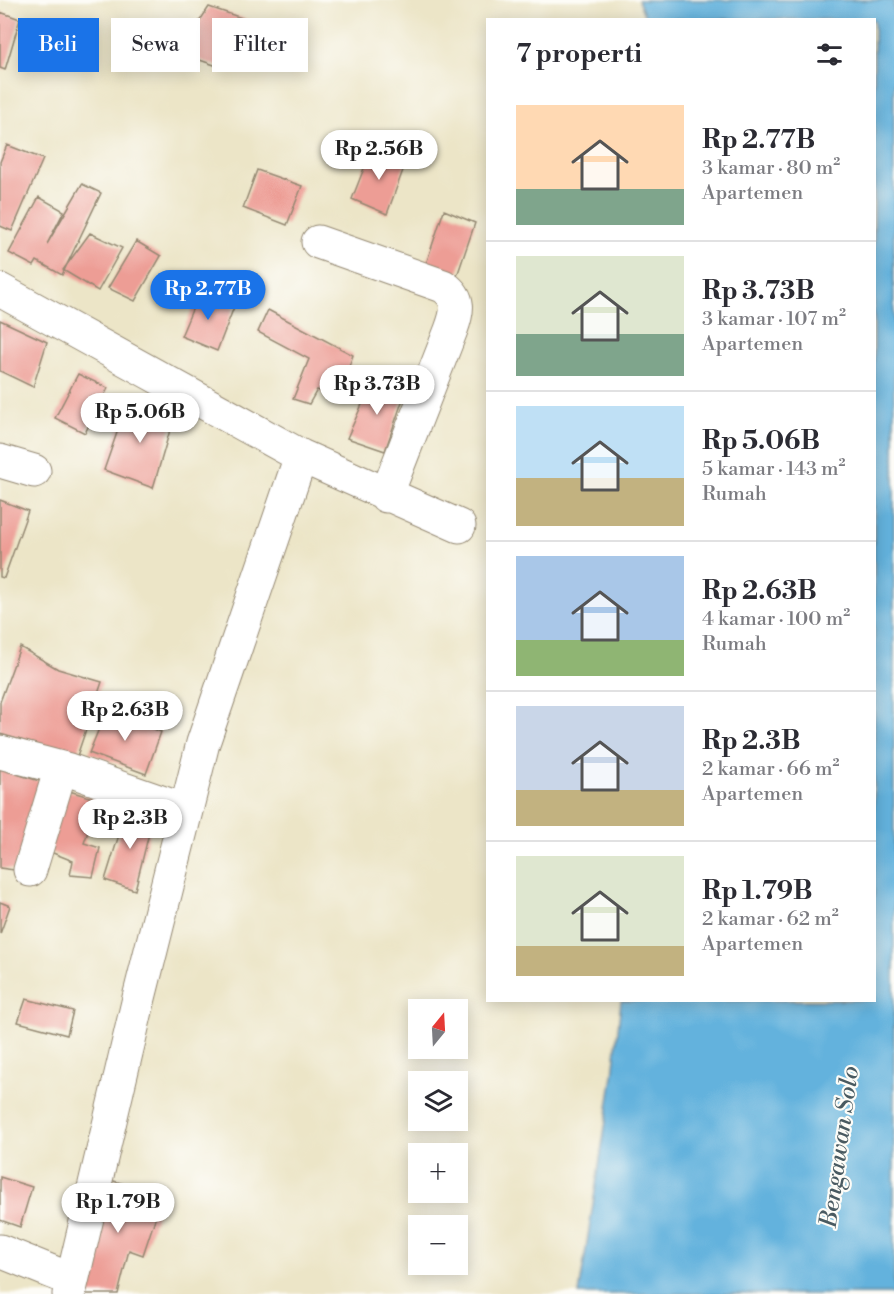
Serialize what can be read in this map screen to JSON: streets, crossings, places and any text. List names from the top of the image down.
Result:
{
  "water": ["Bengawan Solo"],
  "north": "top",
  "page": {
    "chip": ["Beli", "Sewa", "Filter"],
    "heading": "7 properti",
    "list": [
      {
        "name": "Rp 2.77B",
        "note": "3 kamar · 80 m² · Apartemen"
      },
      {
        "name": "Rp 3.73B",
        "note": "3 kamar · 107 m² · Apartemen"
      },
      {
        "name": "Rp 5.06B",
        "note": "5 kamar · 143 m² · Rumah"
      },
      {
        "name": "Rp 2.63B",
        "note": "4 kamar · 100 m² · Rumah"
      },
      {
        "name": "Rp 2.3B",
        "note": "2 kamar · 66 m² · Apartemen"
      },
      {
        "name": "Rp 1.79B",
        "note": "2 kamar · 62 m² · Apartemen"
      }
    ],
    "price": [
      "Rp 2.56B",
      "Rp 2.77B",
      "Rp 3.73B",
      "Rp 5.06B",
      "Rp 2.63B",
      "Rp 2.3B",
      "Rp 1.79B"
    ],
    "map_buttons": ["+", "−"]
  }
}
